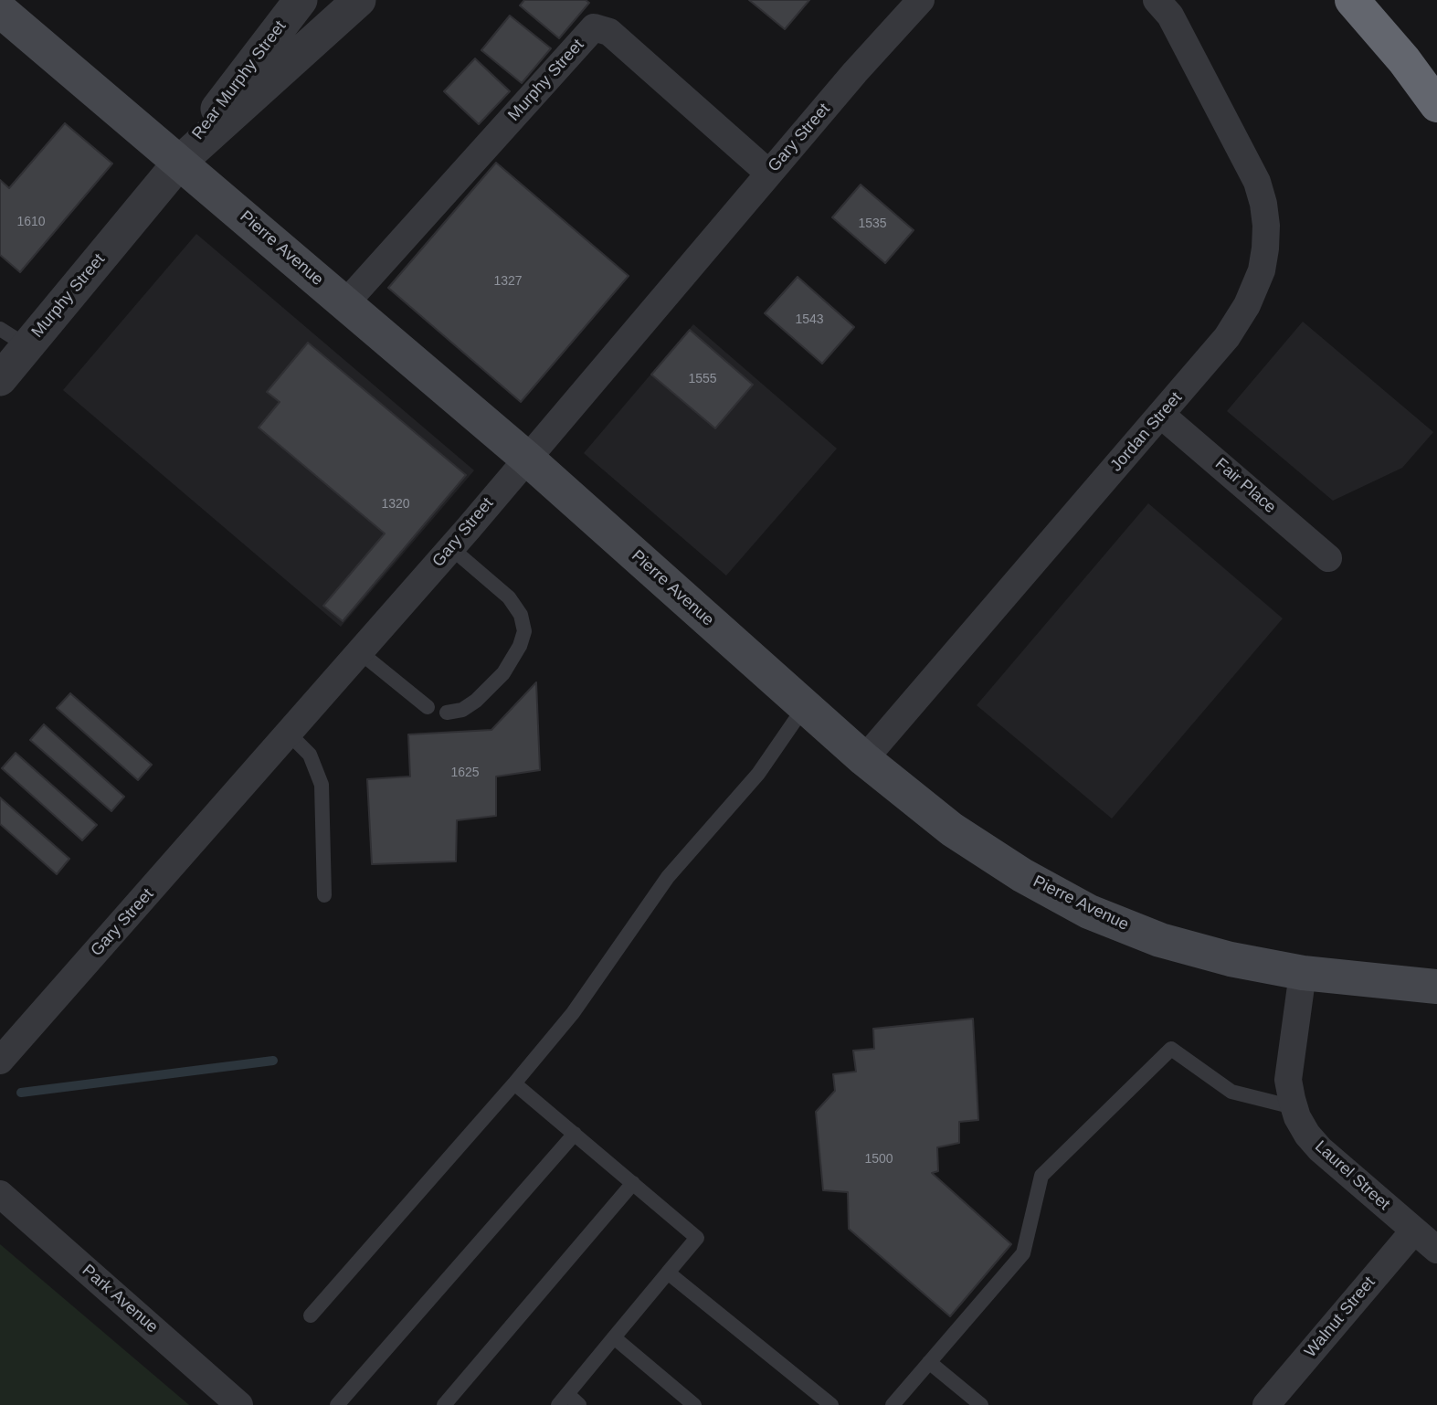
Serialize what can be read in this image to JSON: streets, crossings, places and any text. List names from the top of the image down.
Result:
{
  "streets": {
    "main road": ["Pierre Avenue"],
    "street": [
      "Rear Murphy Street",
      "Murphy Street",
      "Gary Street",
      "Jordan Street",
      "Fair Place",
      "Laurel Street",
      "Park Avenue",
      "Walnut Street"
    ]
  },
  "crossings": [
    ["Rear Murphy Street", "Murphy Street"],
    ["Rear Murphy Street", "Pierre Avenue"],
    ["Murphy Street", "Gary Street"],
    ["Murphy Street", "Pierre Avenue"],
    ["Gary Street", "Pierre Avenue"],
    ["Pierre Avenue", "Jordan Street"],
    ["Pierre Avenue", "Laurel Street"],
    ["Jordan Street", "Fair Place"],
    ["Laurel Street", "Walnut Street"]
  ],
  "house_numbers": [
    "1610",
    "1535",
    "1327",
    "1543",
    "1555",
    "1320",
    "1625",
    "1500"
  ]
}
